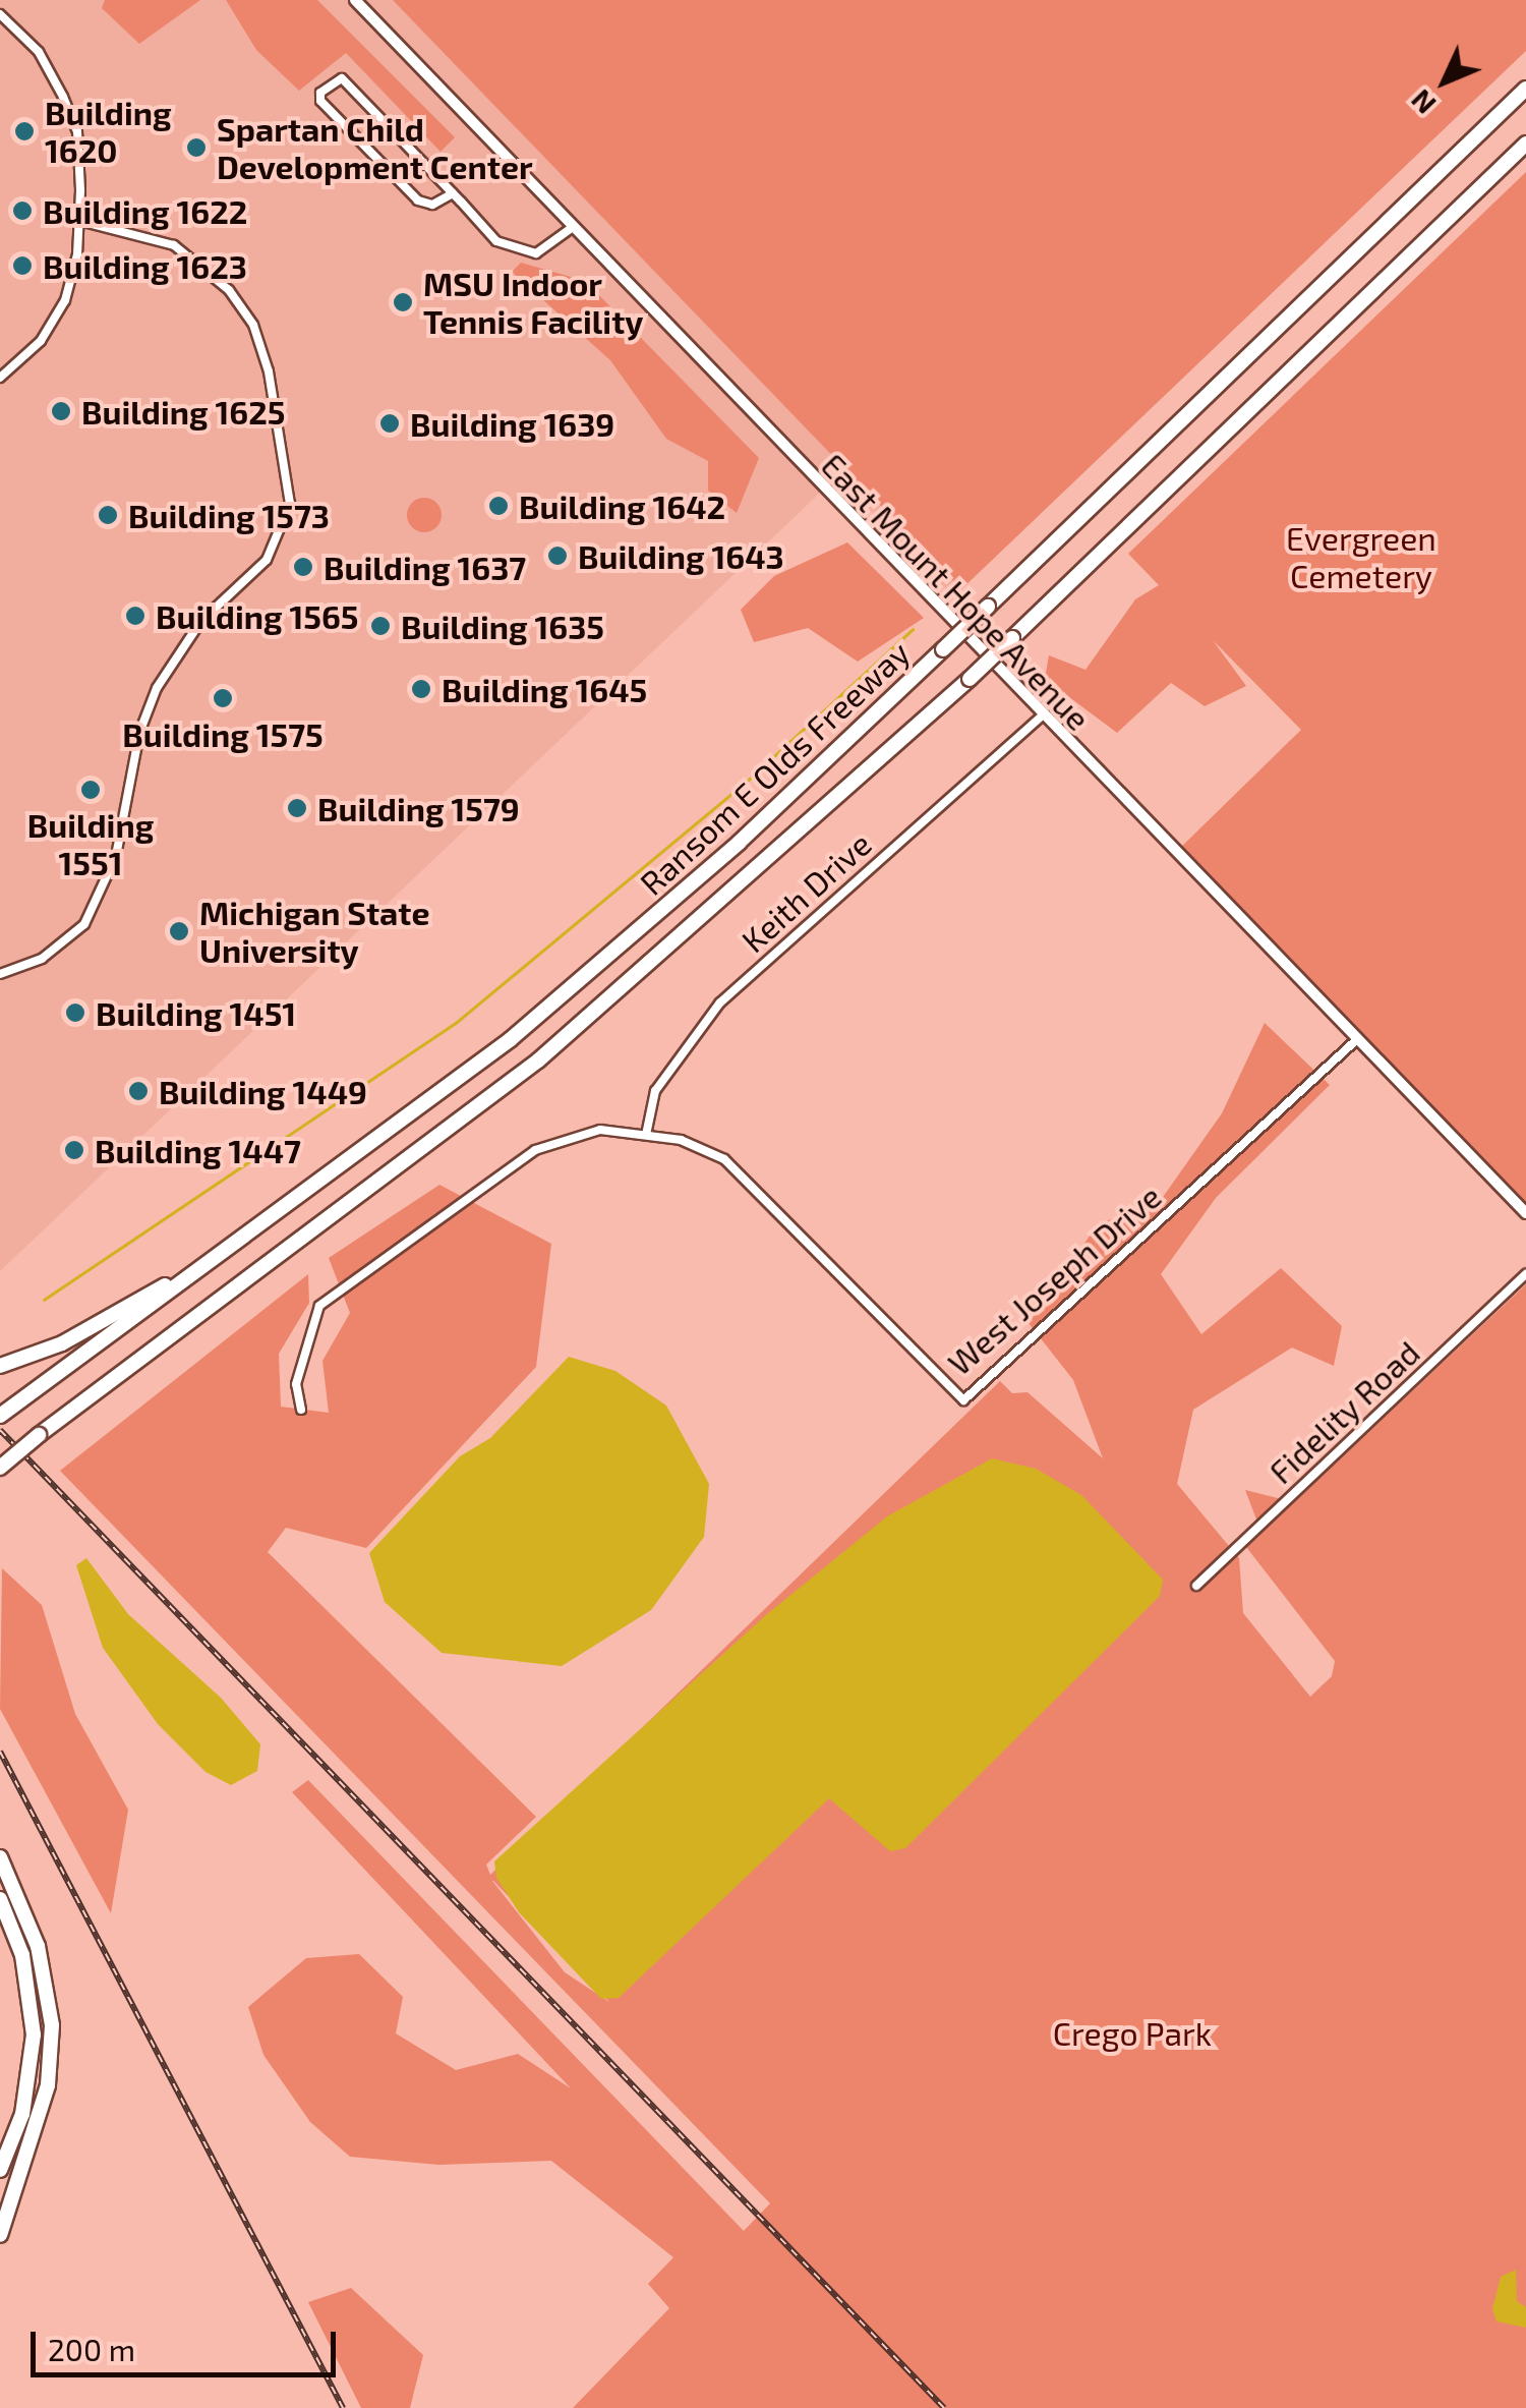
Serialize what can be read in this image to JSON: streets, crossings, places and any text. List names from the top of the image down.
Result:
{
  "streets": {
    "highway": ["Ransom E Olds Freeway"],
    "street": [
      "East Mount Hope Avenue",
      "Keith Drive",
      "West Joseph Drive",
      "Fidelity Road"
    ]
  },
  "crossings": [
    ["East Mount Hope Avenue", "Keith Drive"],
    ["East Mount Hope Avenue", "West Joseph Drive"],
    ["Keith Drive", "West Joseph Drive"]
  ],
  "parks": ["Evergreen Cemetery", "Crego Park"],
  "places": [
    "Building 1620",
    "Spartan Child Development Center",
    "Building 1622",
    "Building 1623",
    "MSU Indoor Tennis Facility",
    "Building 1625",
    "Building 1639",
    "Building 1642",
    "Building 1573",
    "Building 1643",
    "Building 1637",
    "Building 1565",
    "Building 1635",
    "Building 1645",
    "Building 1575",
    "Building 1551",
    "Building 1579",
    "Michigan State University",
    "Building 1451",
    "Building 1449",
    "Building 1447"
  ],
  "scale_bar": "200 m",
  "north": "bottom left"
}
